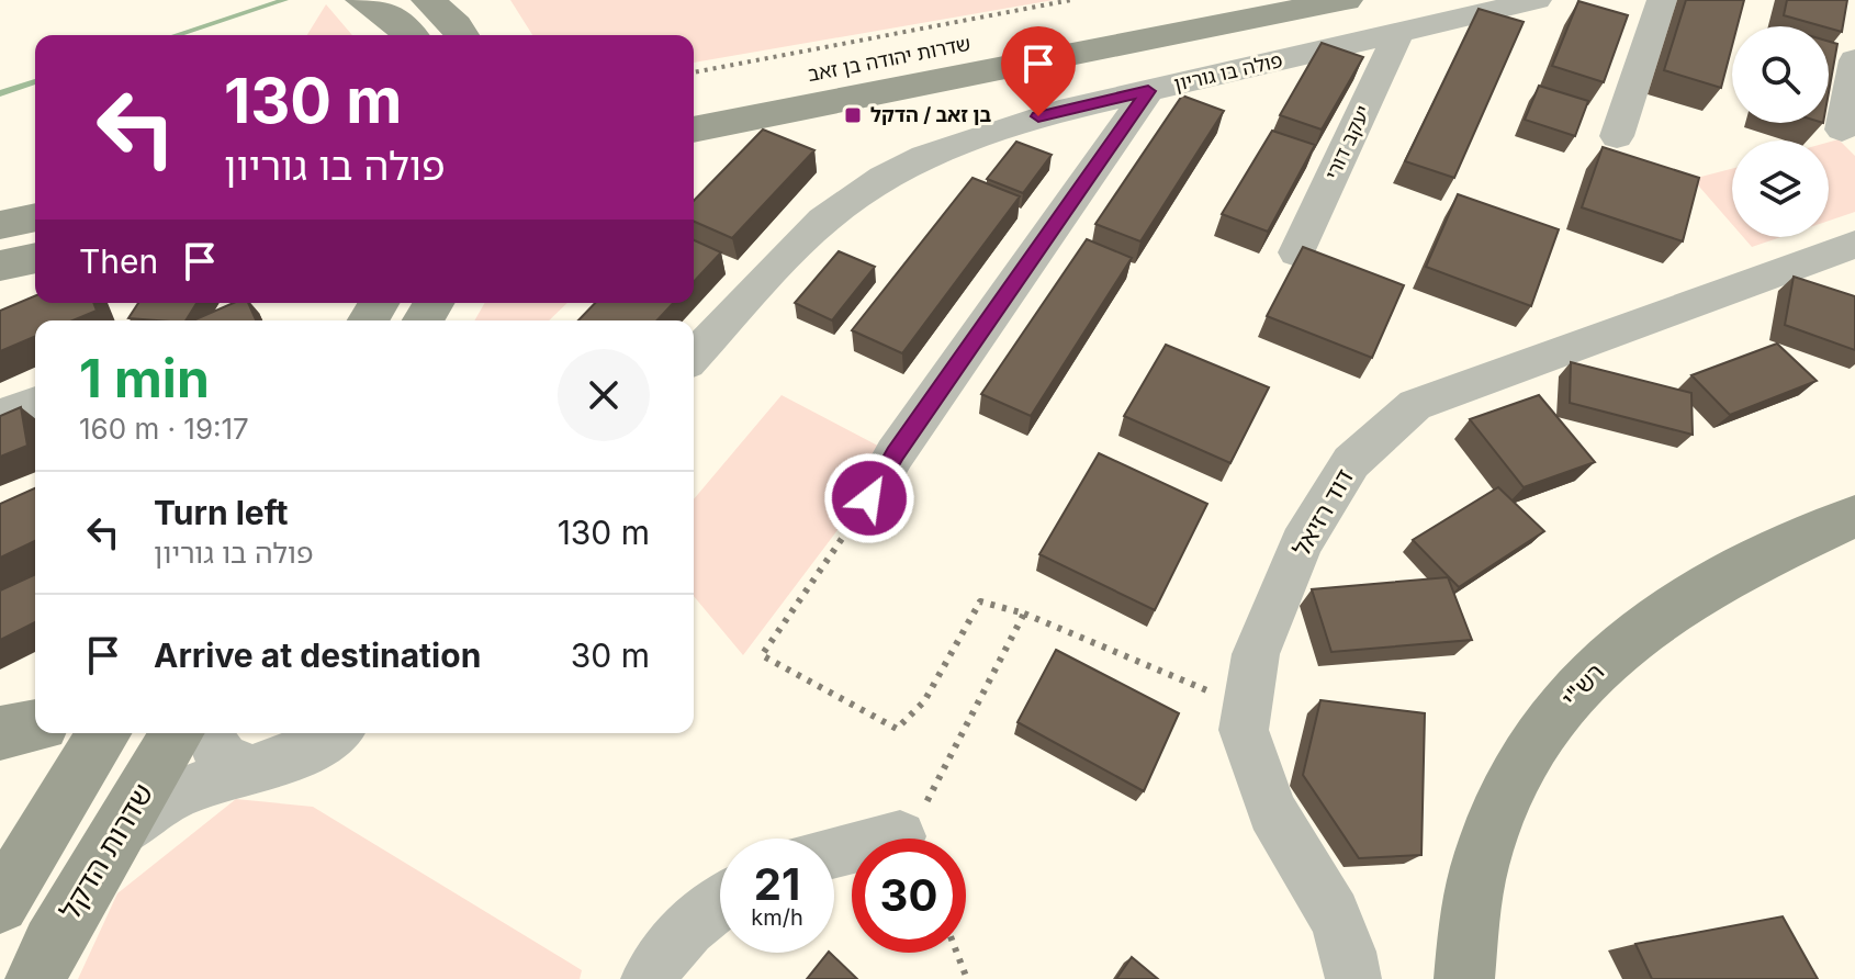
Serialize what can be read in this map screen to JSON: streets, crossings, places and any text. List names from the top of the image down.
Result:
{
  "streets": {
    "main road": ["שדרות יהודה בן זאב", "רש\"י", "שדרות הדקל"],
    "street": ["פולה בו גוריון", "יעקב דורי", "דוד רזיאל"]
  },
  "crossings": [
    ["פולה בו גוריון", "יעקב דורי"]
  ],
  "places": {
    "transit": ["בן זאב / הדקל"]
  },
  "page": {
    "turn": ["130 m", "פולה בו גוריון"],
    "then": "Then",
    "heading": ["1 min", "160 m · 19:17"],
    "list": [
      {
        "name": "Turn left",
        "note": "פולה בו גוריון",
        "value": "130 m"
      },
      {
        "name": "Arrive at destination",
        "value": "30 m"
      }
    ],
    "speed": "21 km/h",
    "limit": "30"
  }
}
